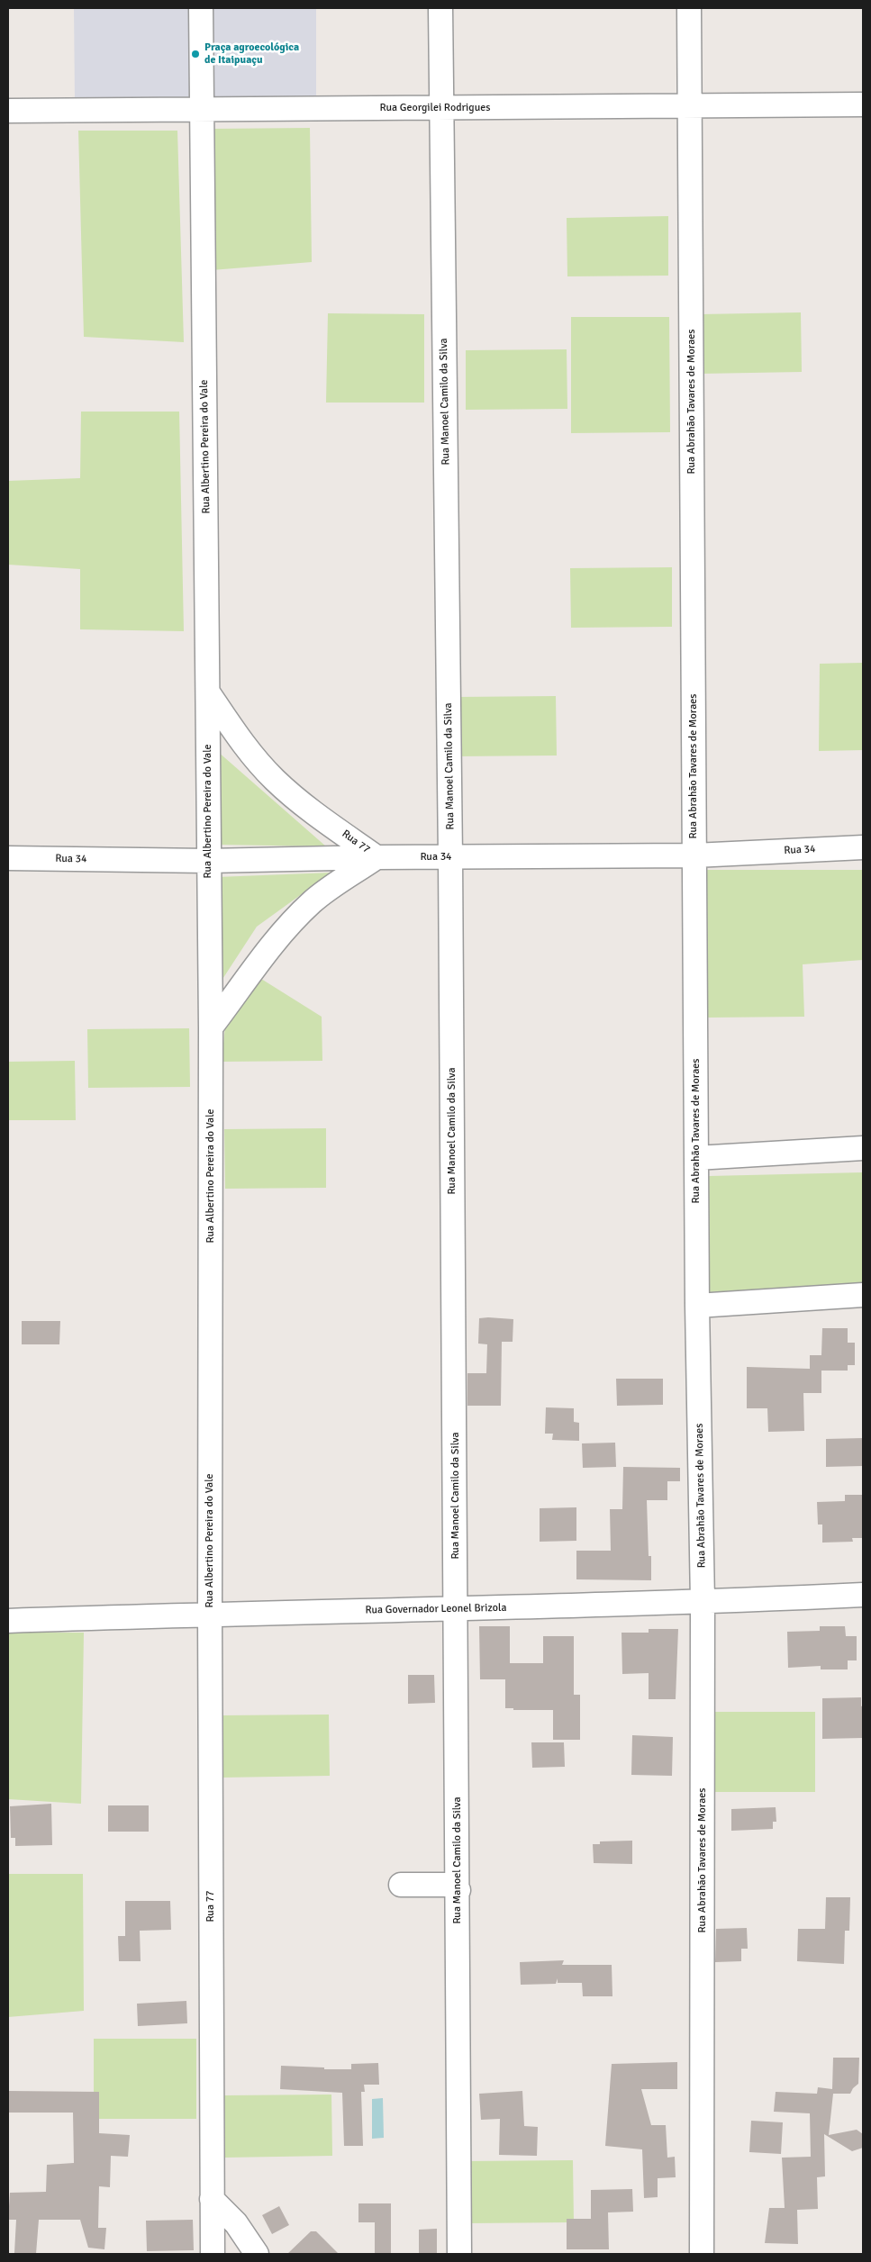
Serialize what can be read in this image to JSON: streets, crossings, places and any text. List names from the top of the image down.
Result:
{
  "streets": {
    "street": [
      "Rua Georgilei Rodrigues",
      "Rua Manoel Camilo da Silva",
      "Rua Abrahão Tavares de Moraes",
      "Rua Albertino Pereira do Vale",
      "Rua 77",
      "Rua 34",
      "Rua Governador Leonel Brizola"
    ]
  },
  "crossings": [
    ["Rua Georgilei Rodrigues", "Rua Manoel Camilo da Silva"],
    ["Rua Georgilei Rodrigues", "Rua Abrahão Tavares de Moraes"],
    ["Rua Georgilei Rodrigues", "Rua Albertino Pereira do Vale"],
    ["Rua Manoel Camilo da Silva", "Rua 34"],
    ["Rua Manoel Camilo da Silva", "Rua Governador Leonel Brizola"],
    ["Rua Abrahão Tavares de Moraes", "Rua 34"],
    ["Rua Abrahão Tavares de Moraes", "Rua Governador Leonel Brizola"],
    ["Rua Albertino Pereira do Vale", "Rua 77"],
    ["Rua Albertino Pereira do Vale", "Rua 34"],
    ["Rua Albertino Pereira do Vale", "Rua Governador Leonel Brizola"],
    ["Rua 77", "Rua 34"],
    ["Rua 77", "Rua Governador Leonel Brizola"]
  ],
  "places": ["Praça agroecológica de Itaipuaçu"]
}
